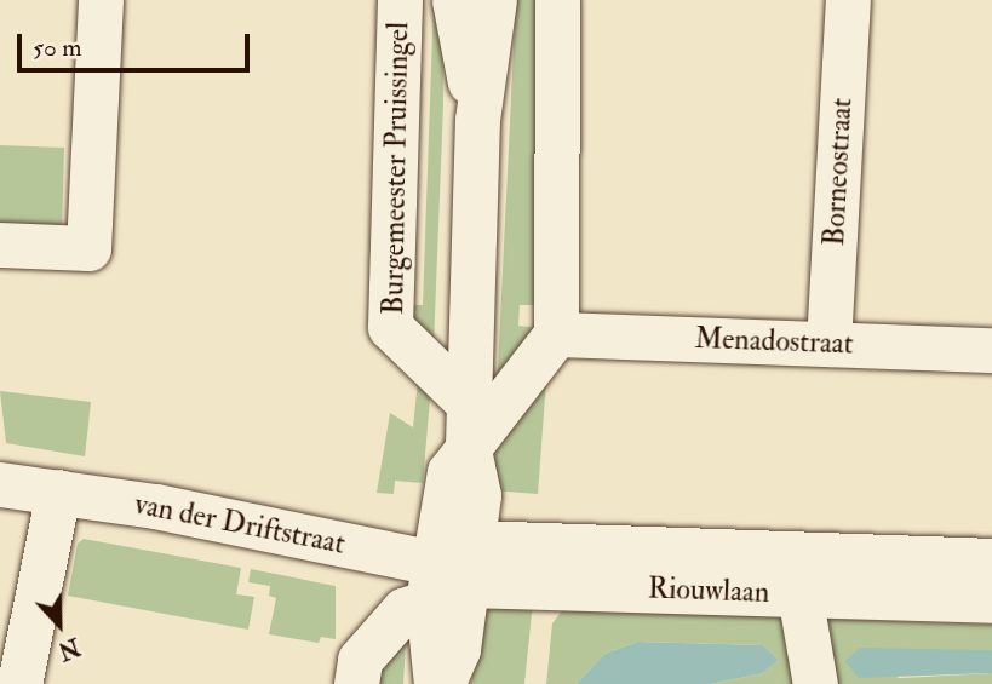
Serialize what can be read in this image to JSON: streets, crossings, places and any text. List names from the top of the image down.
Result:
{
  "streets": {
    "street": [
      "Burgemeester Pruissingel",
      "Borneostraat",
      "Menadostraat",
      "van der Driftstraat",
      "Riouwlaan"
    ]
  },
  "crossings": [
    ["Burgemeester Pruissingel", "Menadostraat"],
    ["Burgemeester Pruissingel", "van der Driftstraat"],
    ["Burgemeester Pruissingel", "Riouwlaan"],
    ["Borneostraat", "Menadostraat"],
    ["van der Driftstraat", "Riouwlaan"]
  ],
  "scale_bar": "50 m",
  "north": "bottom"
}
